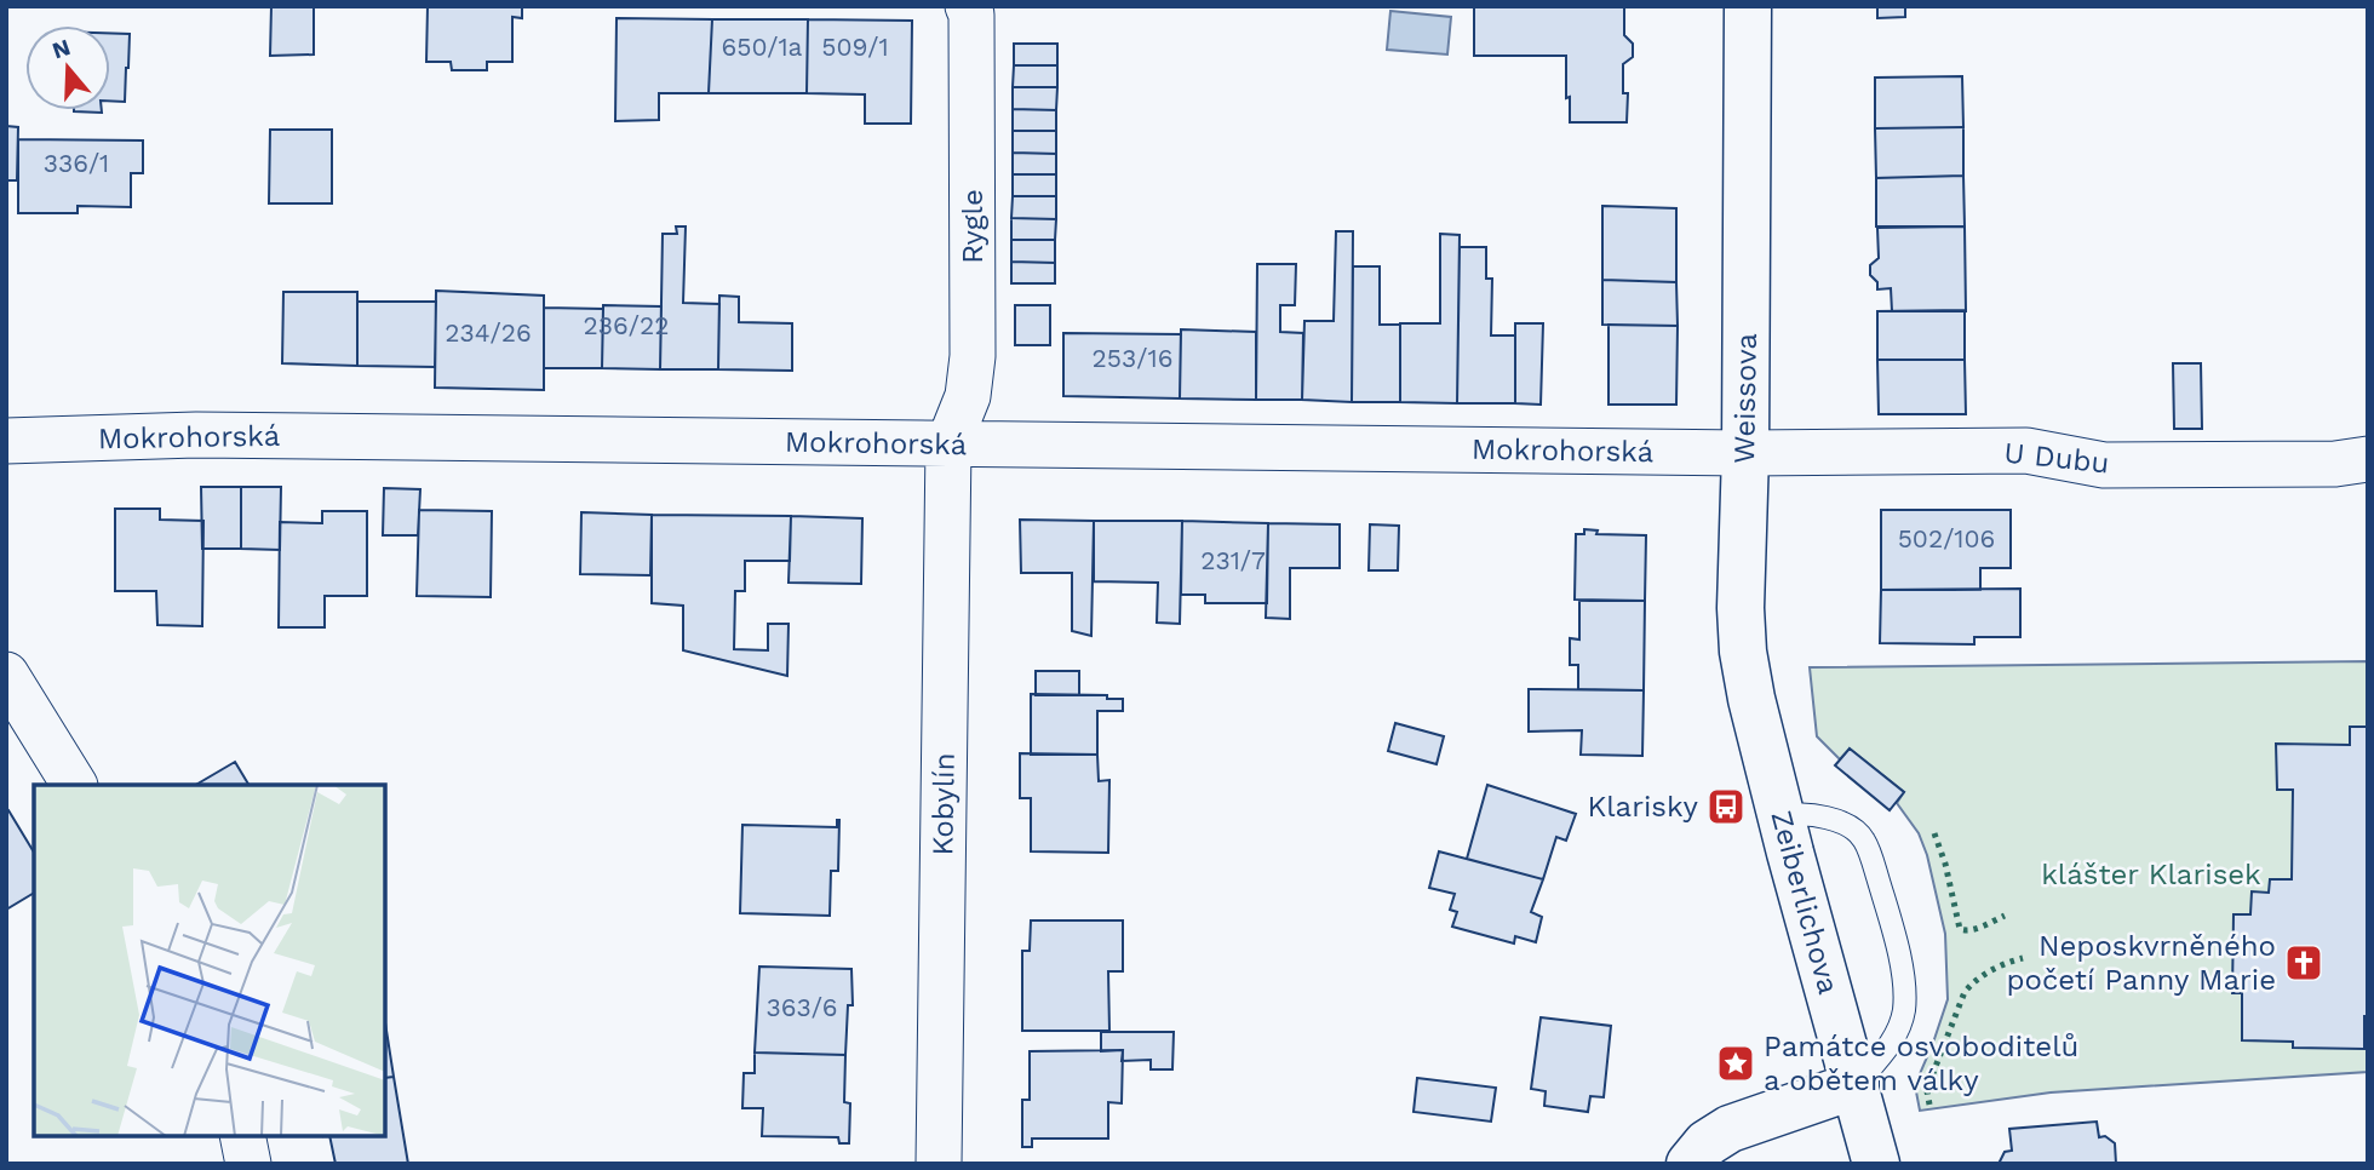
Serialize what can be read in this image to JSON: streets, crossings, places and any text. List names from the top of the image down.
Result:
{
  "streets": {
    "street": [
      "Rygle",
      "Weissova",
      "Mokrohorská",
      "U Dubu",
      "Kobylín",
      "Zeiberlichova"
    ]
  },
  "crossings": [
    ["Rygle", "Mokrohorská"],
    ["Rygle", "Kobylín"],
    ["Weissova", "Mokrohorská"],
    ["Weissova", "U Dubu"],
    ["Weissova", "Zeiberlichova"],
    ["Mokrohorská", "U Dubu"],
    ["Mokrohorská", "Kobylín"]
  ],
  "parks": ["klášter Klarisek"],
  "places": {
    "bus stop": ["Klarisky"],
    "church": ["Neposkvrněného početí Panny Marie"],
    "place": ["Památce osvoboditelů a obětem války"]
  },
  "house_numbers": [
    "650/1a",
    "509/1",
    "336/1",
    "236/22",
    "234/26",
    "253/16",
    "502/106",
    "231/7",
    "363/6"
  ],
  "north": "top"
}
